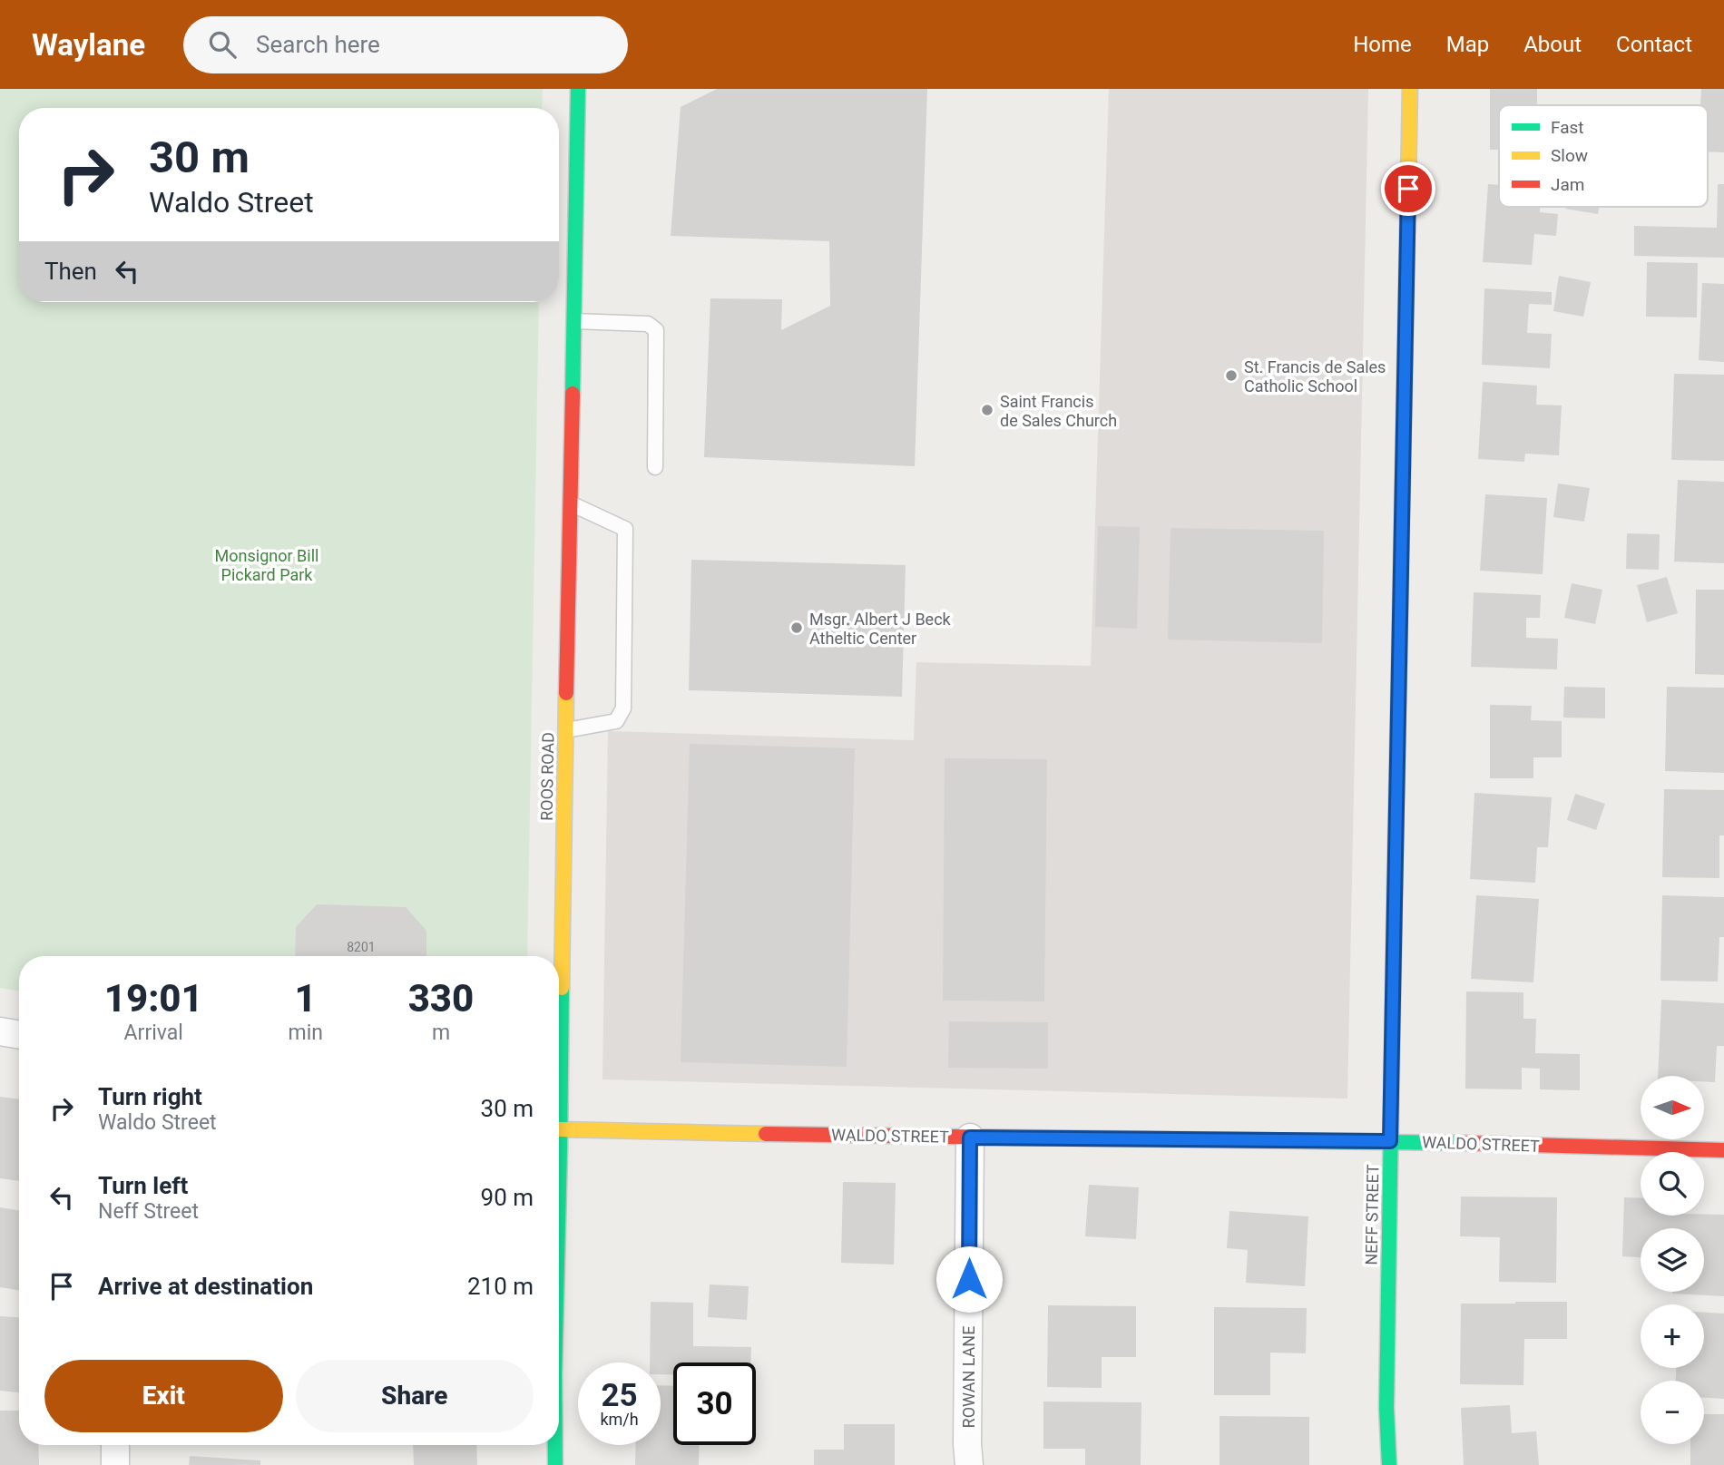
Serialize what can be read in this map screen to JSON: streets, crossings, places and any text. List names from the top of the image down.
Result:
{
  "streets": {
    "street": [
      "ROOS ROAD",
      "WALDO STREET",
      "NEFF STREET",
      "ROWAN LANE"
    ]
  },
  "crossings": [
    ["WALDO STREET", "NEFF STREET"],
    ["WALDO STREET", "ROWAN LANE"]
  ],
  "parks": ["Monsignor Bill Pickard Park"],
  "places": ["St. Francis de Sales Catholic School", "Saint Francis de Sales Church", "Msgr. Albert J Beck Atheltic Center"],
  "house_numbers": ["8201"],
  "legend": ["Fast", "Slow", "Jam"],
  "north": "right",
  "page": {
    "header": "Waylane",
    "search": "Search here",
    "nav": [
      "Home",
      "Map",
      "About",
      "Contact"
    ],
    "turn": ["30 m", "Waldo Street"],
    "then": "Then",
    "eta": [
      "19:01",
      "Arrival",
      "1",
      "min",
      "330",
      "m"
    ],
    "list": [
      {
        "name": "Turn right",
        "note": "Waldo Street",
        "value": "30 m"
      },
      {
        "name": "Turn left",
        "note": "Neff Street",
        "value": "90 m"
      },
      {
        "name": "Arrive at destination",
        "value": "210 m"
      }
    ],
    "map_buttons": ["+", "−"],
    "buttons": ["Exit", "Share"],
    "speed": "25 km/h",
    "limit": "30"
  }
}
